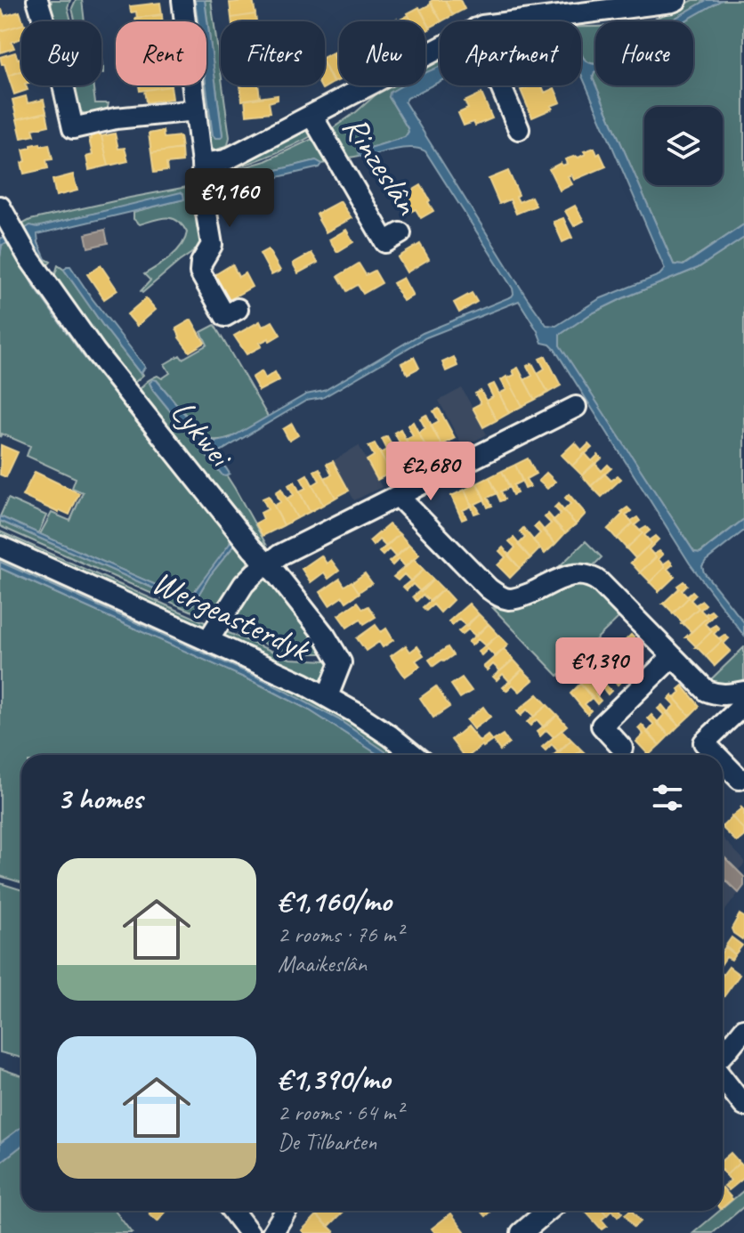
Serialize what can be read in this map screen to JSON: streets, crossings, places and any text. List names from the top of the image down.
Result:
{
  "streets": {
    "street": ["Rinzeslân", "Lykwei", "Wergeasterdyk"]
  },
  "crossings": [
    ["Lykwei", "Wergeasterdyk"]
  ],
  "page": {
    "chip": [
      "Buy",
      "Rent",
      "Filters",
      "New",
      "Apartment",
      "House"
    ],
    "price": ["€1,160", "€2,680", "€1,390"],
    "heading": "3 homes",
    "list": [
      {
        "name": "€1,160/mo",
        "note": "2 rooms · 76 m² · Maaikeslân"
      },
      {
        "name": "€1,390/mo",
        "note": "2 rooms · 64 m² · De Tilbarten"
      }
    ]
  }
}
